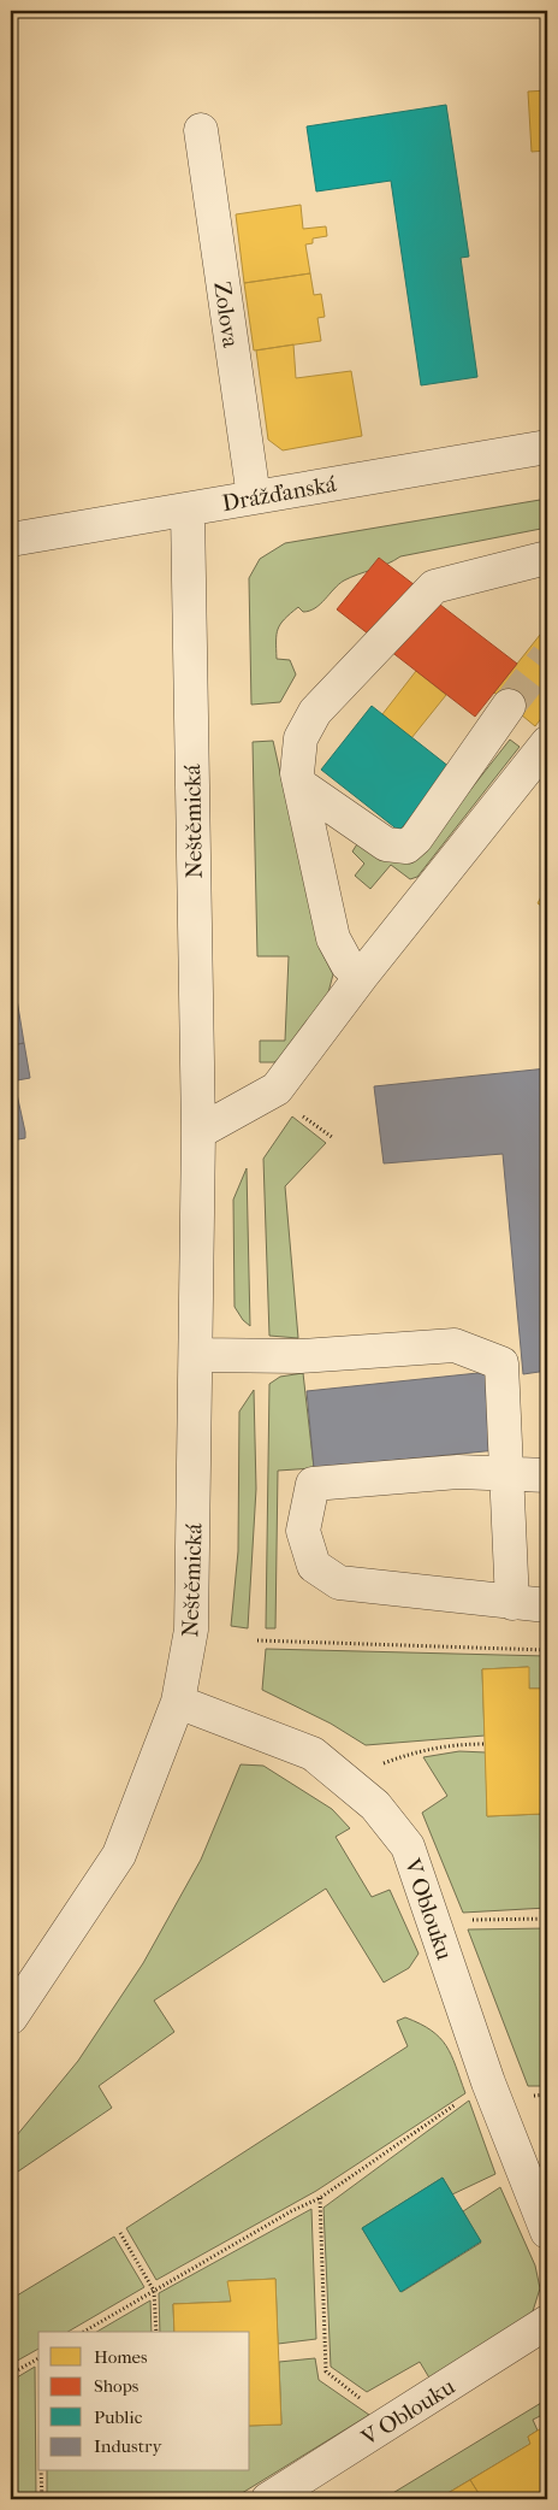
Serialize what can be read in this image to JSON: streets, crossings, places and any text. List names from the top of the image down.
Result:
{
  "streets": {
    "street": [
      "Zolova",
      "Drážďanská",
      "Neštěmická",
      "V Oblouku"
    ]
  },
  "crossings": [
    ["Zolova", "Drážďanská"],
    ["Drážďanská", "Neštěmická"],
    ["Neštěmická", "V Oblouku"]
  ],
  "legend": [
    "Homes",
    "Shops",
    "Public",
    "Industry"
  ]
}
